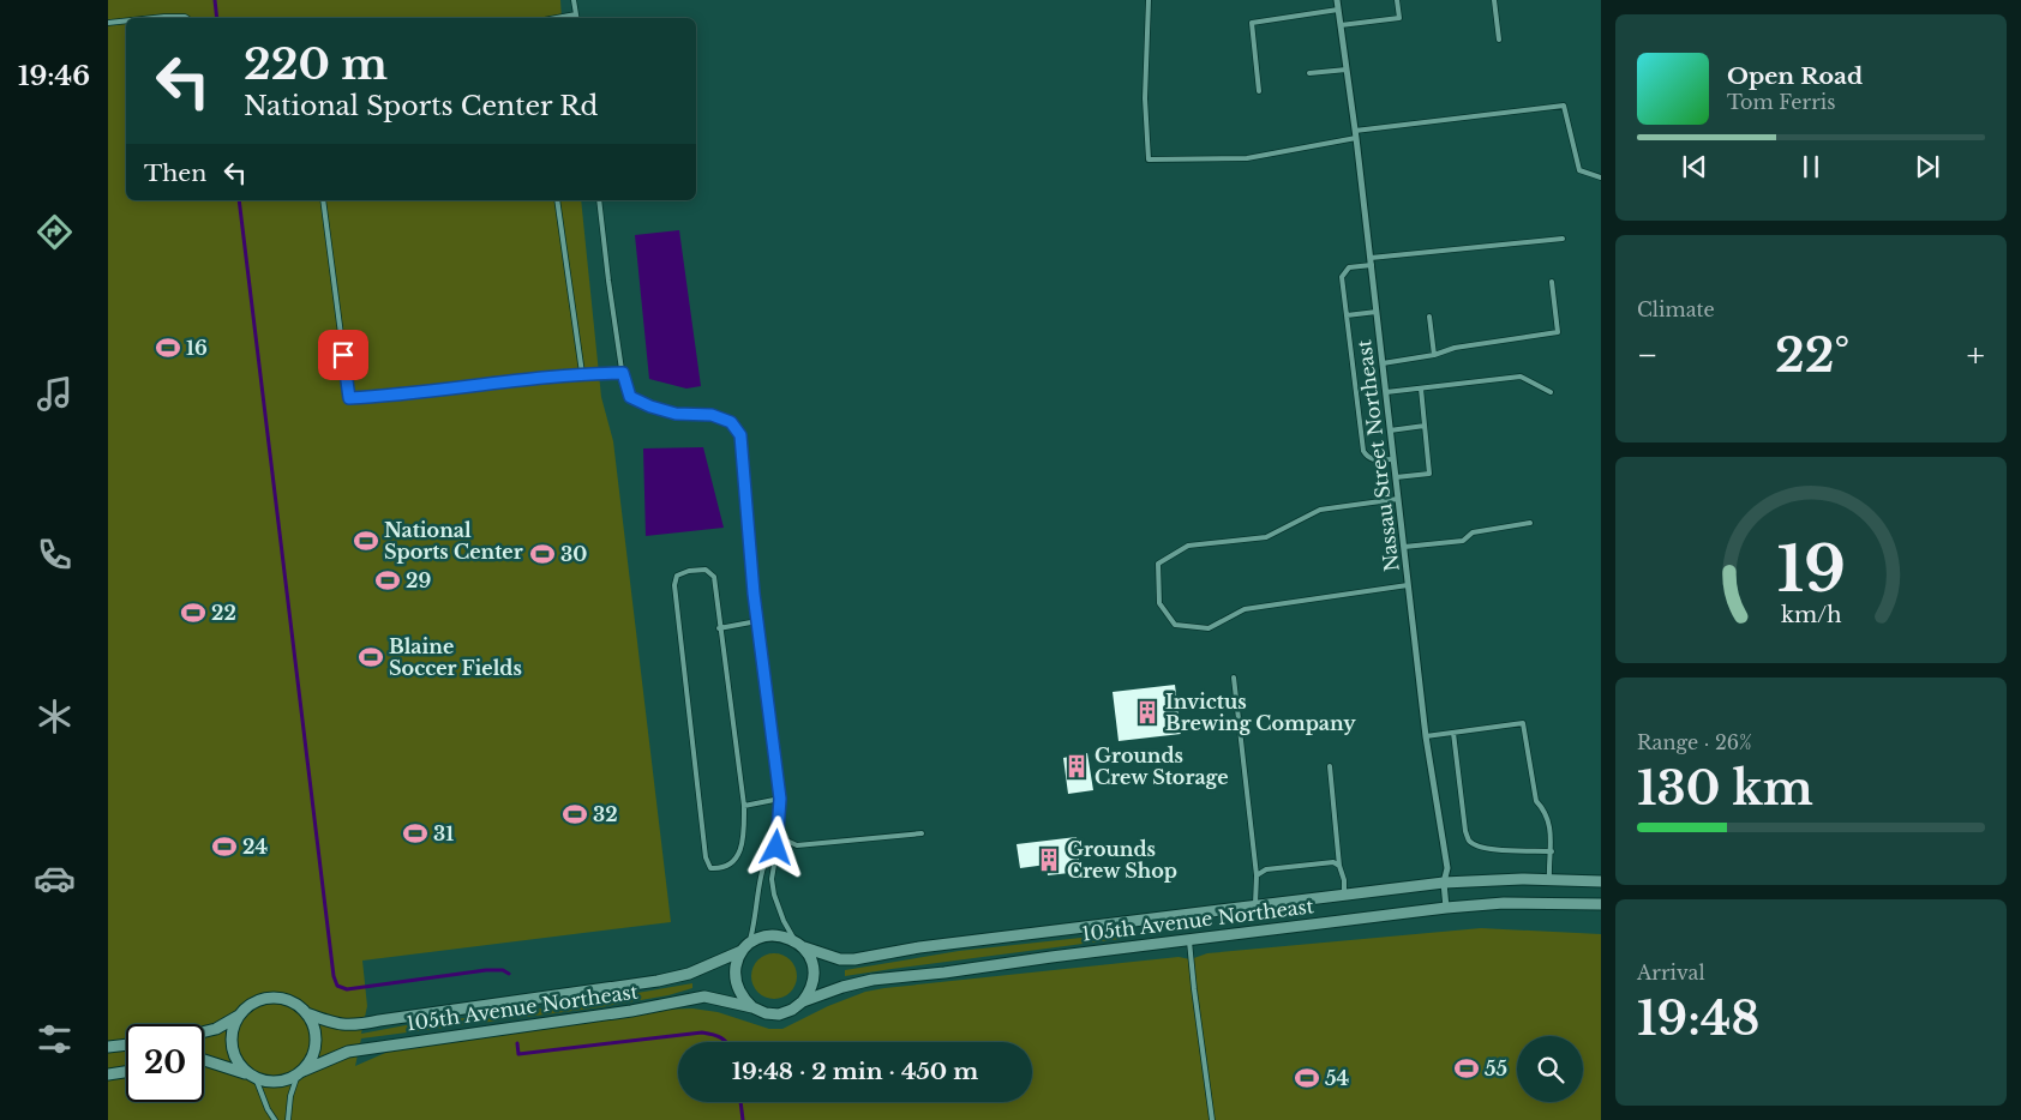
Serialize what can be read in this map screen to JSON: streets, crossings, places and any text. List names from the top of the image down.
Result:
{
  "streets": {
    "street": ["Nassau Street Northeast", "105th Avenue Northeast"]
  },
  "crossings": [
    ["Nassau Street Northeast", "105th Avenue Northeast"]
  ],
  "places": {
    "sports": [
      "16",
      "National Sports Center",
      "30",
      "29",
      "22",
      "Blaine Soccer Fields",
      "32",
      "31",
      "24",
      "55",
      "54"
    ],
    "building": ["Invictus Brewing Company", "Grounds Crew Storage", "Grounds Crew Shop"]
  },
  "page": {
    "tabs": "19:46",
    "turn": ["220 m", "National Sports Center Rd"],
    "song": ["Open Road", "Tom Ferris"],
    "then": "Then",
    "tile": [
      "Climate",
      ["Range · 26%", "130 km"],
      ["Arrival", "19:48"]
    ],
    "heat": ["−", "22°", "+"],
    "limit": "20",
    "trip": "19:48 · 2 min · 450 m",
    "gauge": ["19", "km/h"]
  }
}
